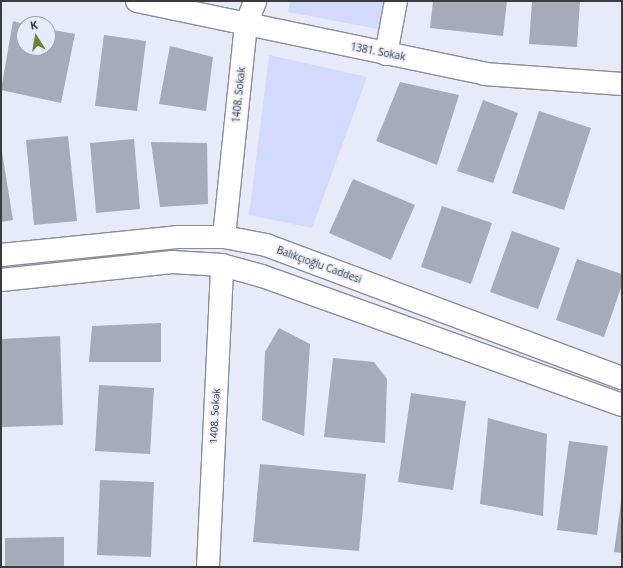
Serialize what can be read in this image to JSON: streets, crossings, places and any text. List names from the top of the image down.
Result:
{
  "streets": {
    "street": ["1381. Sokak", "1408. Sokak", "Balıkçıoğlu Caddesi"]
  },
  "crossings": [
    ["1381. Sokak", "1408. Sokak"],
    ["1408. Sokak", "Balıkçıoğlu Caddesi"]
  ],
  "north": "top"
}
